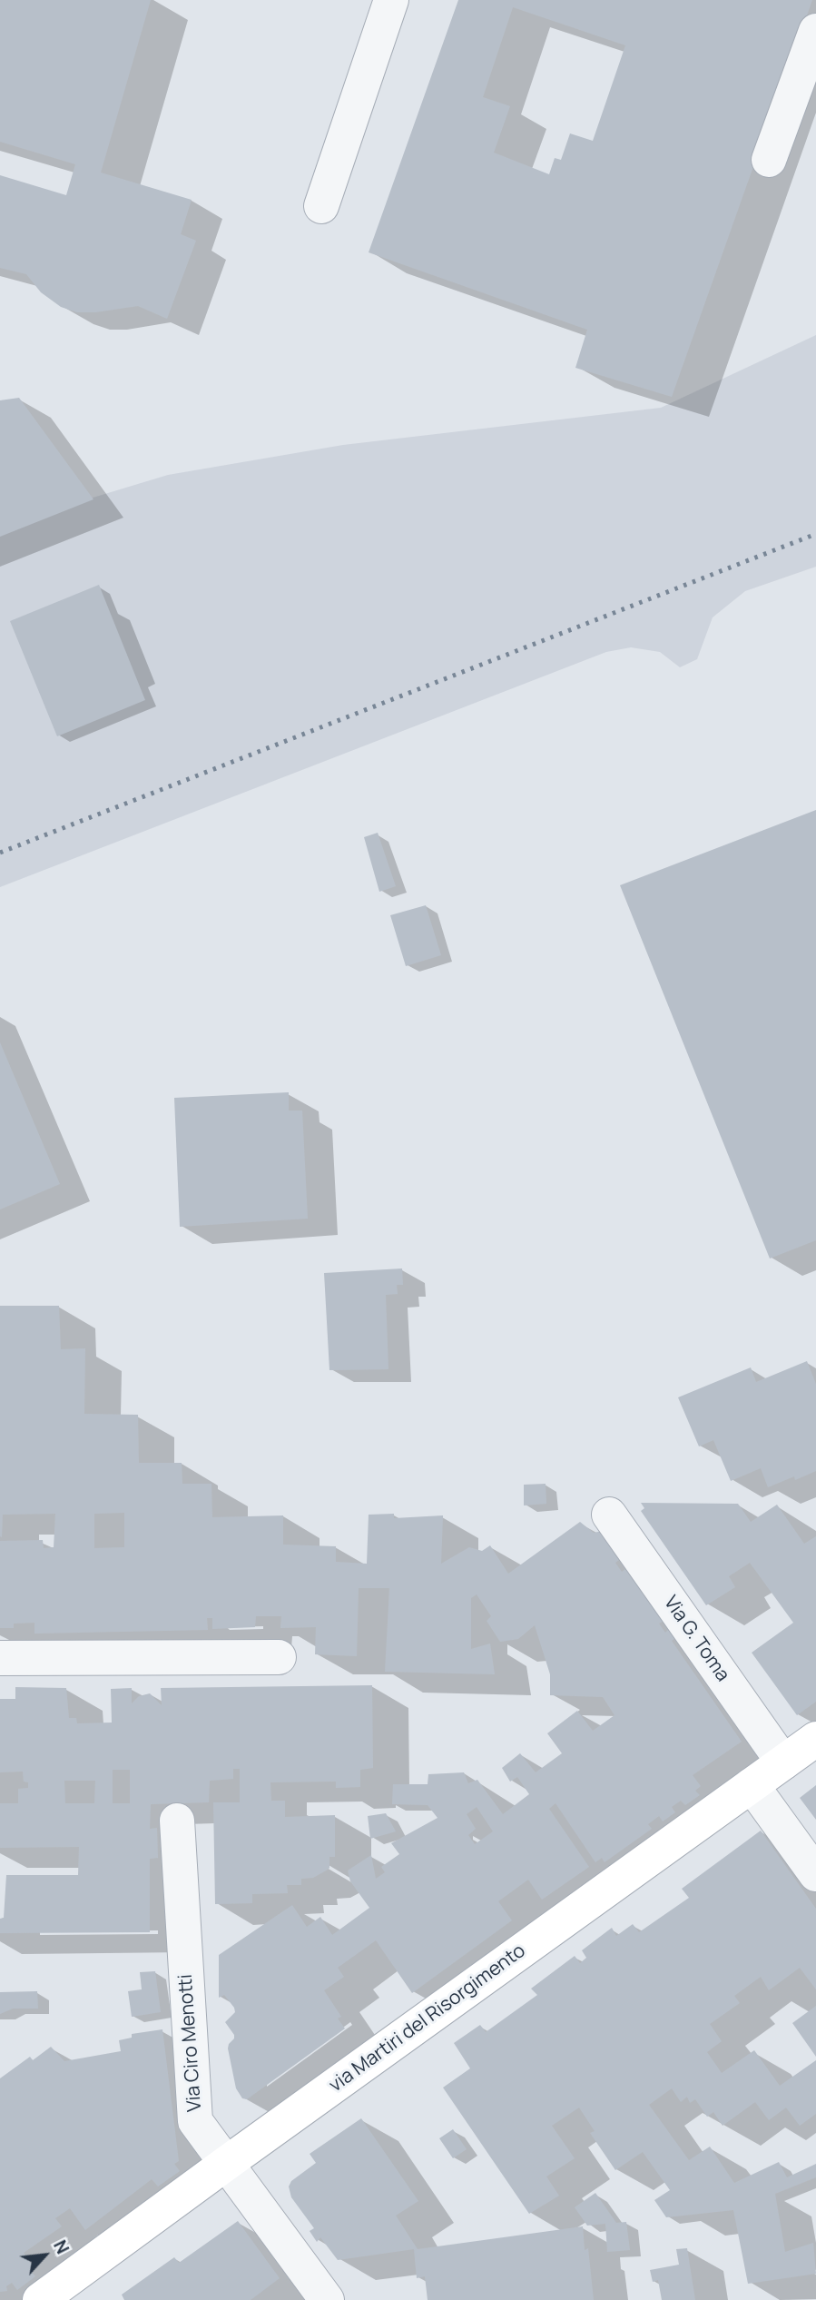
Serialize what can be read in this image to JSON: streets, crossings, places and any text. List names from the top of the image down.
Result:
{
  "streets": {
    "street": ["Via G. Toma", "via Martiri del Risorgimento", "Via Ciro Menotti"]
  },
  "crossings": [
    ["Via G. Toma", "via Martiri del Risorgimento"],
    ["via Martiri del Risorgimento", "Via Ciro Menotti"]
  ],
  "north": "top right"
}
